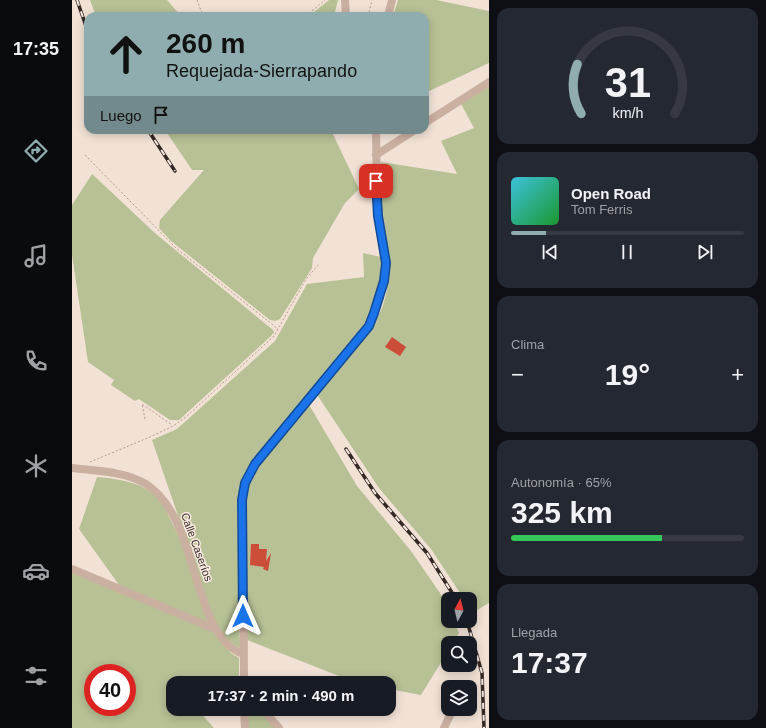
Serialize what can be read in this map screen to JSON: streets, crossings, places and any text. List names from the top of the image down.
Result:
{
  "streets": {
    "street": ["Calle Caseríos"]
  },
  "north": "top",
  "page": {
    "tabs": "17:35",
    "turn": ["260 m", "Requejada-Sierrapando"],
    "then": "Luego",
    "song": ["Open Road", "Tom Ferris"],
    "tile": [
      "Clima",
      ["Autonomía · 65%", "325 km"],
      ["Llegada", "17:37"]
    ],
    "heat": ["−", "19°", "+"],
    "limit": "40",
    "trip": "17:37 · 2 min · 490 m",
    "gauge": ["31", "km/h"]
  }
}
